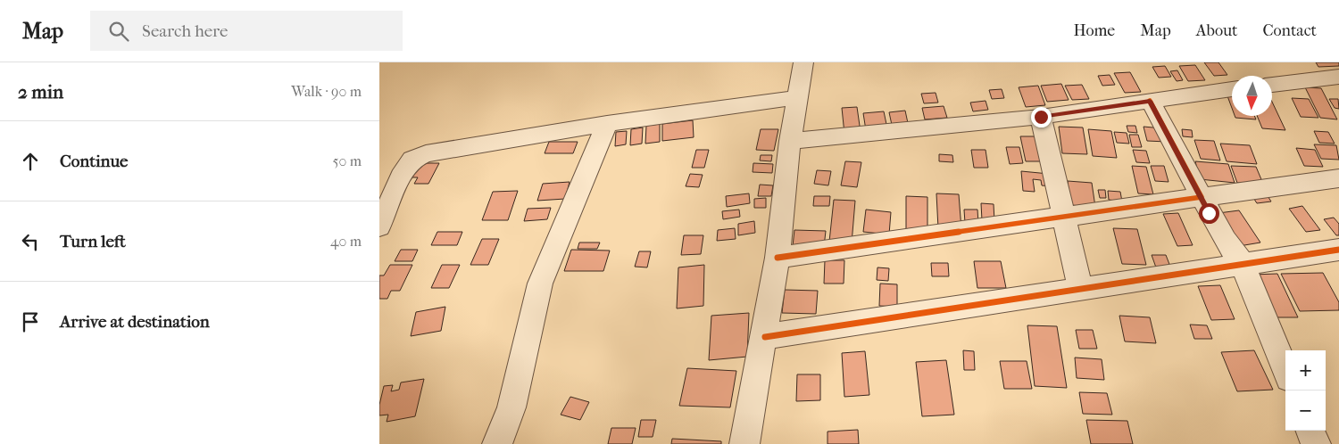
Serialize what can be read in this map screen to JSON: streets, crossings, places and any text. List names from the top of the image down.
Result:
{
  "north": "bottom",
  "page": {
    "header": "Map",
    "search": "Search here",
    "nav": [
      "Home",
      "Map",
      "About",
      "Contact"
    ],
    "heading": ["2 min", "Walk · 90 m"],
    "list": [
      ["Continue", "50 m"],
      ["Turn left", "40 m"],
      "Arrive at destination"
    ],
    "map_buttons": ["+", "−"]
  }
}
